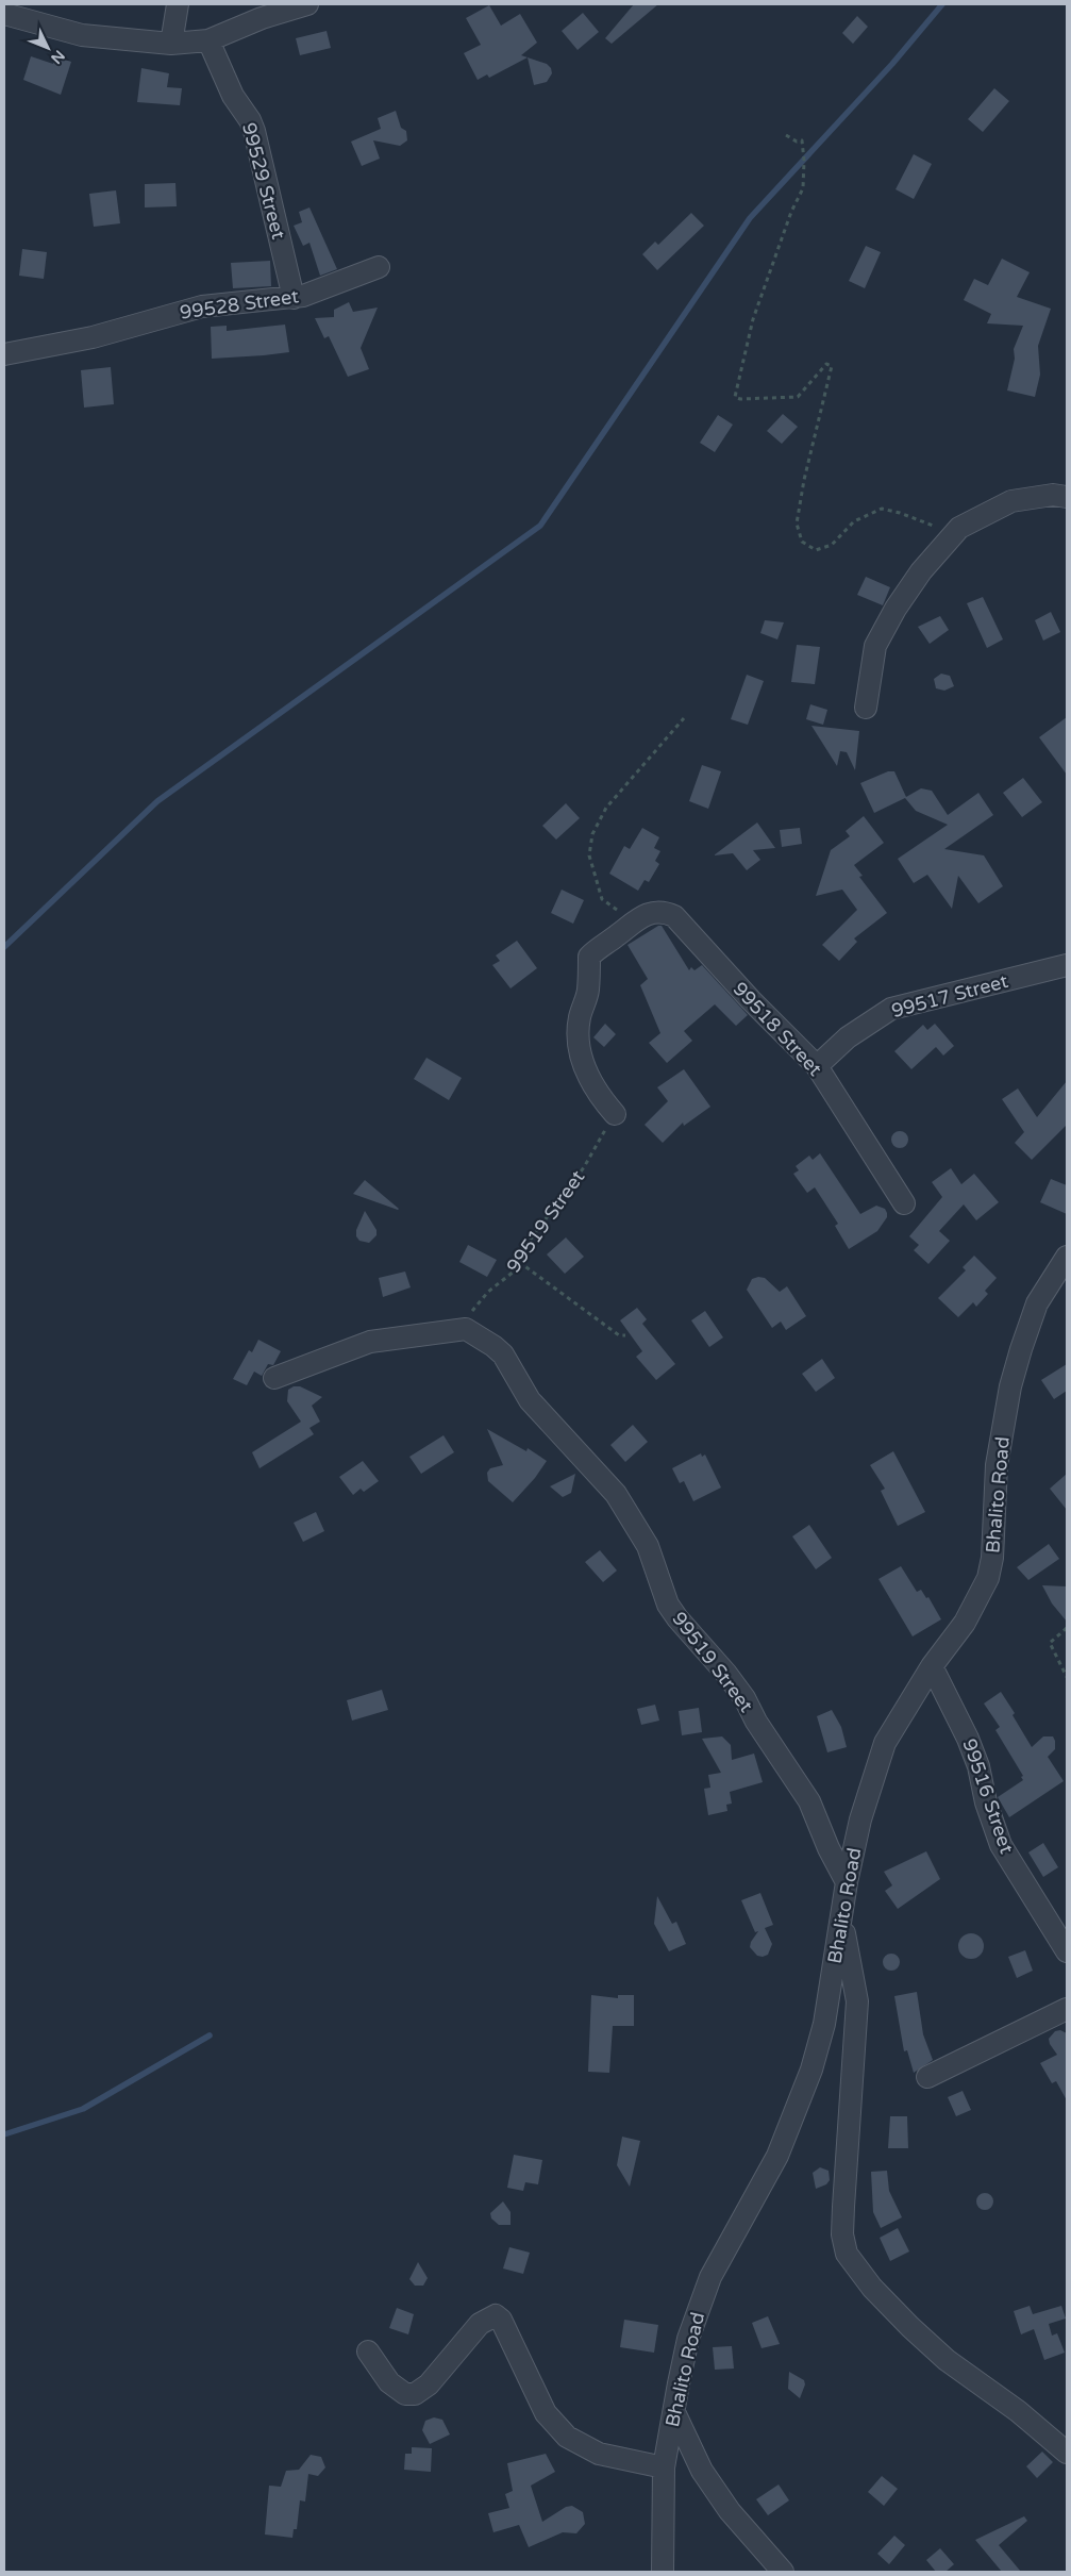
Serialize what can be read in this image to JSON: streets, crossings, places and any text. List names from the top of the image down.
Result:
{
  "streets": {
    "street": [
      "99529 Street",
      "99528 Street",
      "99517 Street",
      "99518 Street",
      "99519 Street",
      "Bhalito Road",
      "99516 Street"
    ]
  },
  "crossings": [
    ["99529 Street", "99528 Street"],
    ["99517 Street", "99518 Street"],
    ["99519 Street", "Bhalito Road"],
    ["Bhalito Road", "99516 Street"]
  ],
  "north": "bottom right"
}
